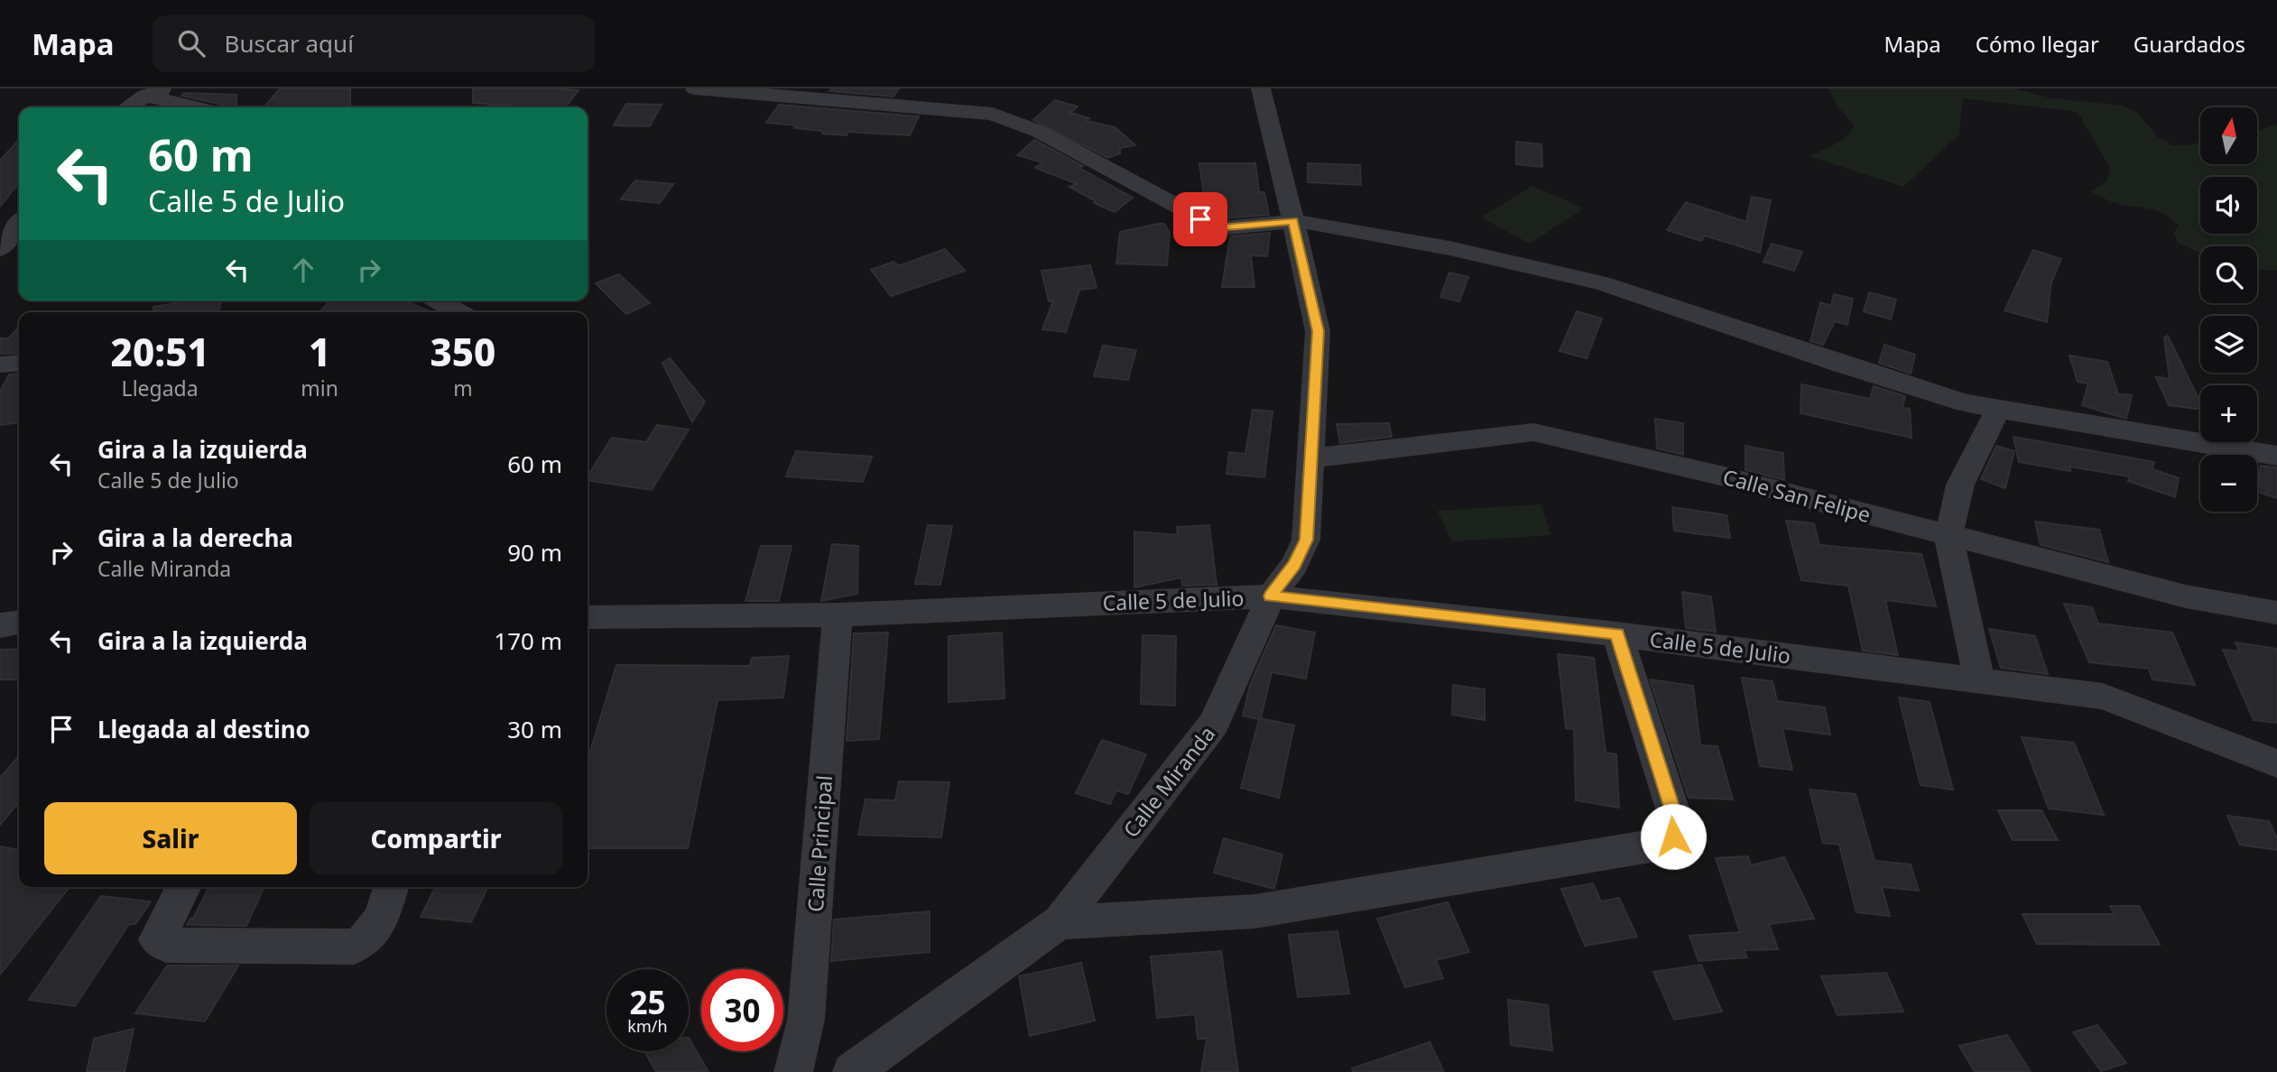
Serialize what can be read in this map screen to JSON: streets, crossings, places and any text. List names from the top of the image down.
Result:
{
  "streets": {
    "street": [
      "Calle San Felipe",
      "Calle 5 de Julio",
      "Calle Miranda",
      "Calle Principal"
    ]
  },
  "crossings": [
    ["Calle San Felipe", "Calle Miranda"],
    ["Calle 5 de Julio", "Calle Miranda"],
    ["Calle 5 de Julio", "Calle Principal"]
  ],
  "north": "top",
  "page": {
    "header": "Mapa",
    "search": "Buscar aquí",
    "nav": ["Mapa", "Cómo llegar", "Guardados"],
    "map_buttons": ["+", "−"],
    "turn": ["60 m", "Calle 5 de Julio"],
    "eta": [
      "20:51",
      "Llegada",
      "1",
      "min",
      "350",
      "m"
    ],
    "list": [
      {
        "name": "Gira a la izquierda",
        "note": "Calle 5 de Julio",
        "value": "60 m"
      },
      {
        "name": "Gira a la derecha",
        "note": "Calle Miranda",
        "value": "90 m"
      },
      {
        "name": "Gira a la izquierda",
        "value": "170 m"
      },
      {
        "name": "Llegada al destino",
        "value": "30 m"
      }
    ],
    "buttons": ["Salir", "Compartir"],
    "speed": "25 km/h",
    "limit": "30"
  }
}
